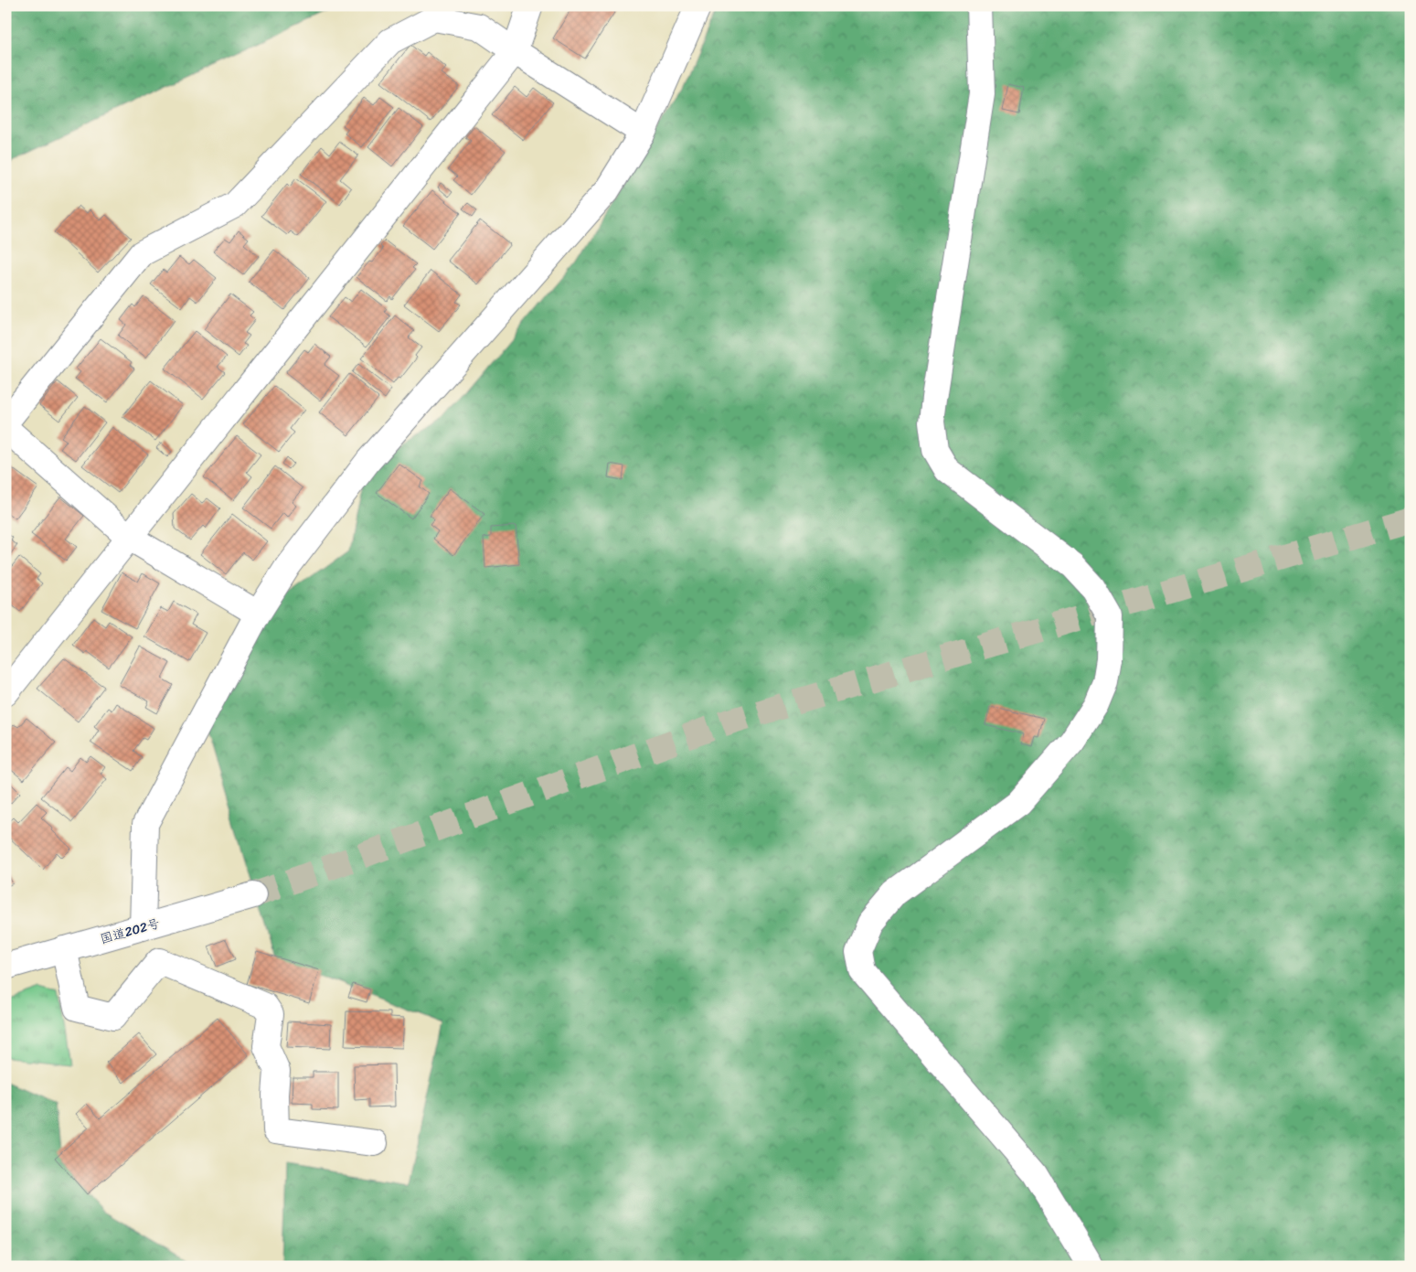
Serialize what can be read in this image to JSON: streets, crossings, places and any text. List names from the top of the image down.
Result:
{
  "streets": {
    "main road": ["国道202号"]
  }
}
